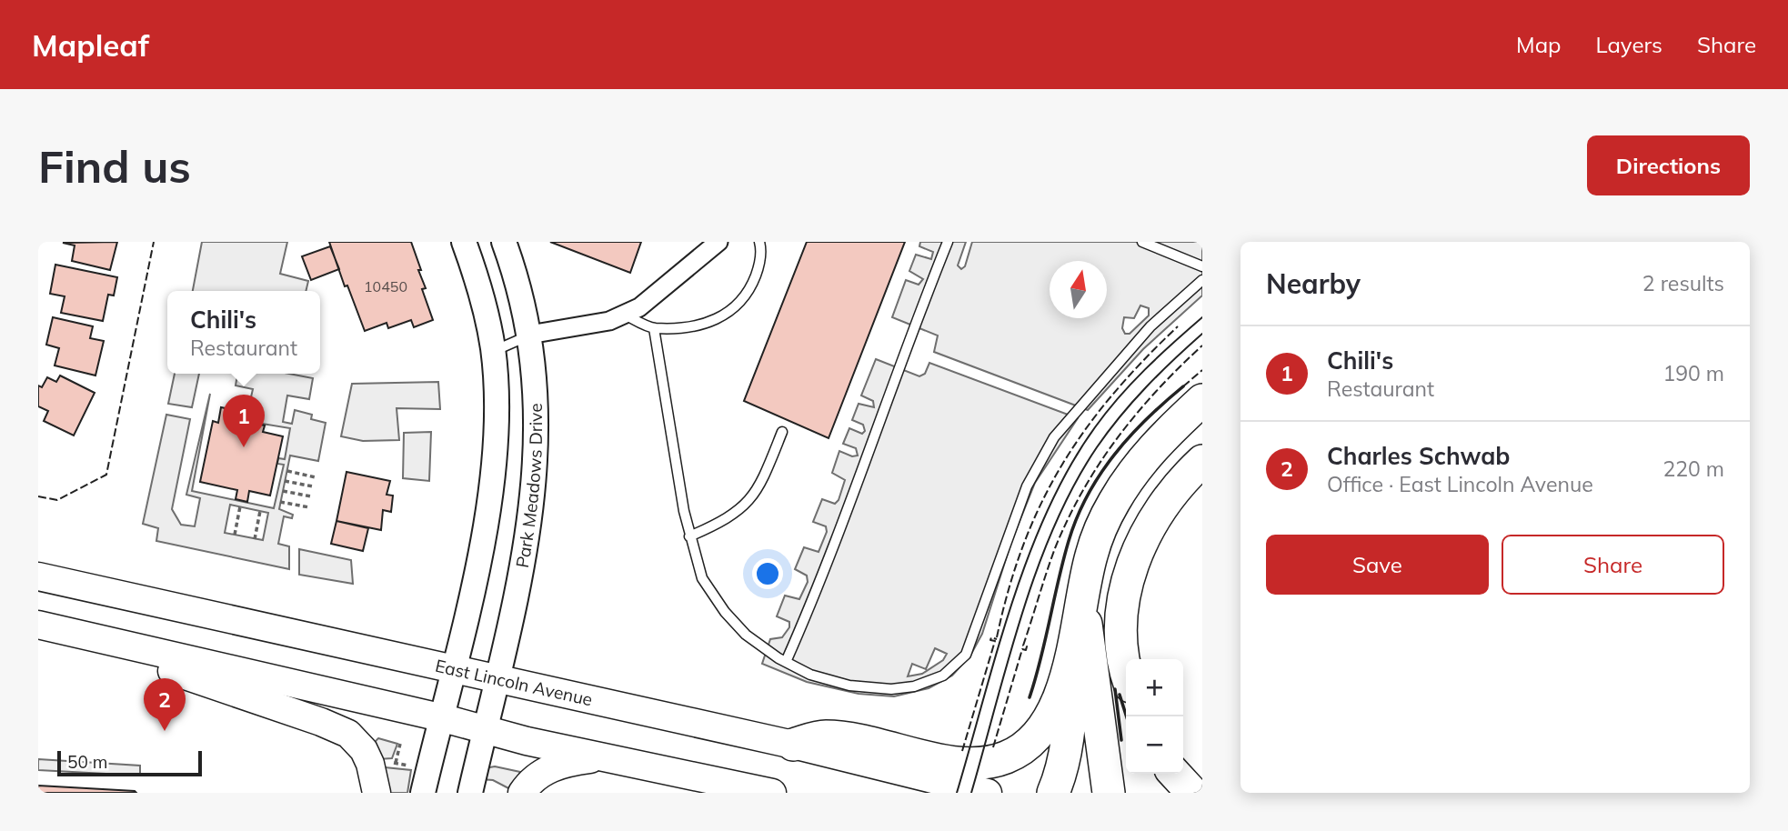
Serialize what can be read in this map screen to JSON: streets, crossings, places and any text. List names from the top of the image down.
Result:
{
  "streets": {
    "main road": ["Park Meadows Drive", "East Lincoln Avenue"]
  },
  "crossings": [
    ["Park Meadows Drive", "East Lincoln Avenue"]
  ],
  "house_numbers": ["10450"],
  "scale_bar": "50 m",
  "north": "top",
  "page": {
    "header": "Mapleaf",
    "nav": ["Map", "Layers", "Share"],
    "buttons": [
      "Directions",
      ["Save", "Share"]
    ],
    "title": "Find us",
    "heading": ["Nearby", "2 results"],
    "popup": ["Chili's", "Restaurant"],
    "list": [
      {
        "mark": "1",
        "name": "Chili's",
        "note": "Restaurant",
        "value": "190 m"
      },
      {
        "mark": "2",
        "name": "Charles Schwab",
        "note": "Office · East Lincoln Avenue",
        "value": "220 m"
      }
    ],
    "pins": ["1", "2"],
    "map_buttons": ["+", "−"],
    "scale": "50 m"
  }
}
